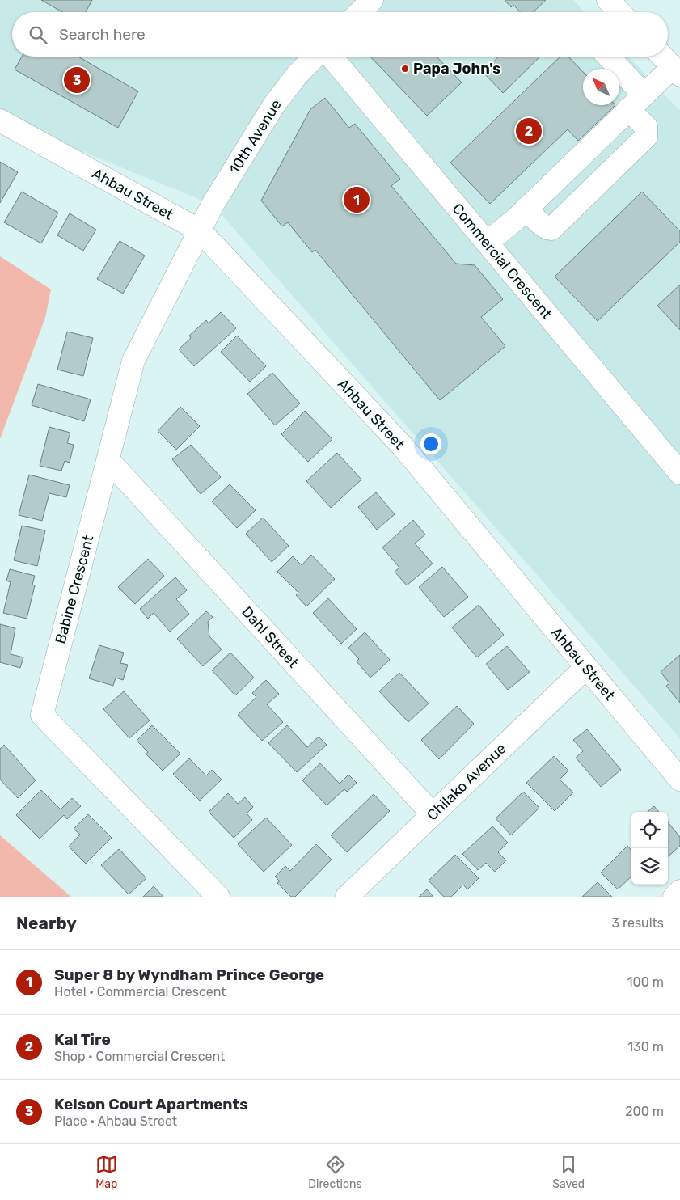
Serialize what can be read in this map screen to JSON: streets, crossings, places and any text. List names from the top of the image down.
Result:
{
  "streets": {
    "street": [
      "10th Avenue",
      "Ahbau Street",
      "Commercial Crescent",
      "Babine Crescent",
      "Dahl Street",
      "Chilako Avenue"
    ]
  },
  "crossings": [
    ["10th Avenue", "Ahbau Street"],
    ["10th Avenue", "Babine Crescent"],
    ["Ahbau Street", "Babine Crescent"],
    ["Ahbau Street", "Chilako Avenue"],
    ["Babine Crescent", "Dahl Street"],
    ["Dahl Street", "Chilako Avenue"]
  ],
  "places": ["Papa John's"],
  "north": "top left",
  "page": {
    "search": "Search here",
    "pins": ["3", "2", "1"],
    "heading": ["Nearby", "3 results"],
    "list": [
      {
        "mark": "1",
        "name": "Super 8 by Wyndham Prince George",
        "note": "Hotel · Commercial Crescent",
        "value": "100 m"
      },
      {
        "mark": "2",
        "name": "Kal Tire",
        "note": "Shop · Commercial Crescent",
        "value": "130 m"
      },
      {
        "mark": "3",
        "name": "Kelson Court Apartments",
        "note": "Place · Ahbau Street",
        "value": "200 m"
      }
    ],
    "nav": ["Map", "Directions", "Saved"]
  }
}
